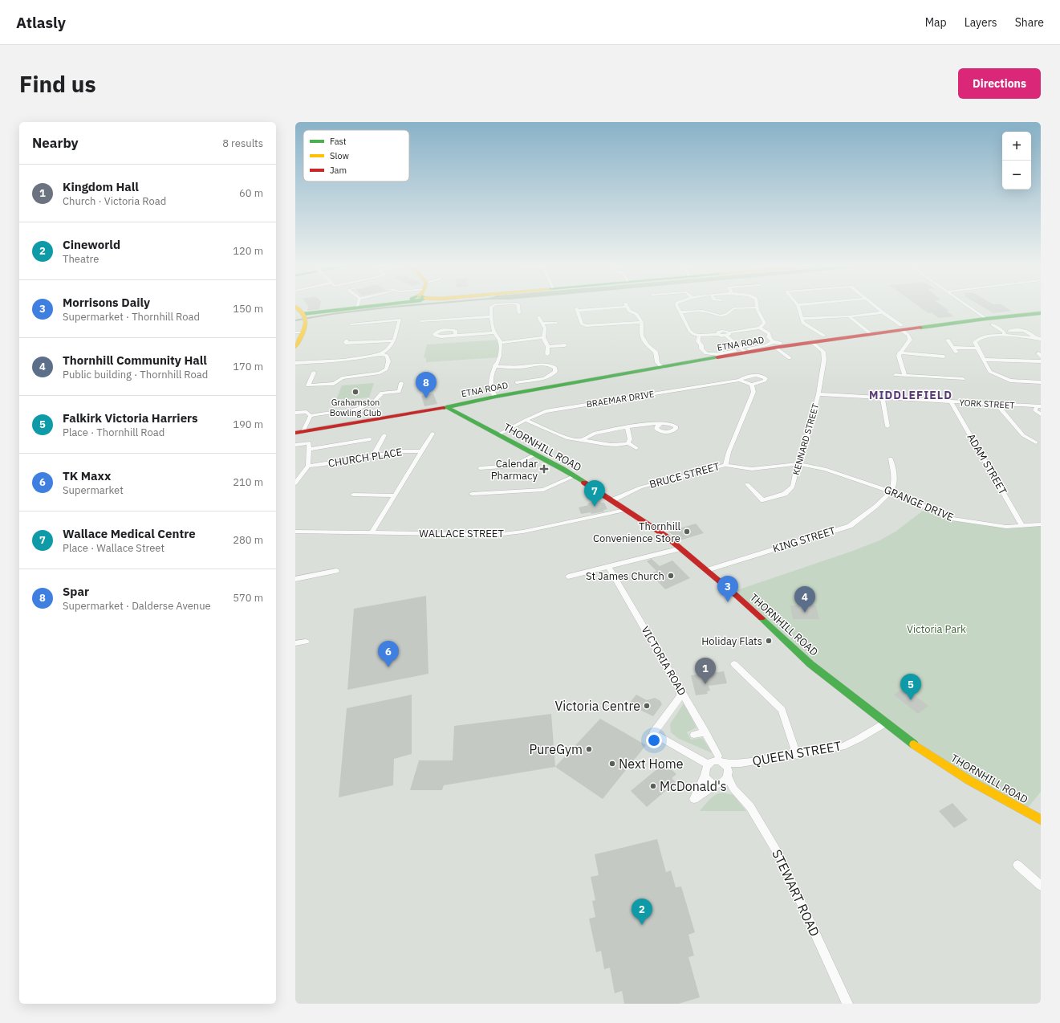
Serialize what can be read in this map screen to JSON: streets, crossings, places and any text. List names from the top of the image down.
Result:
{
  "streets": {
    "street": [
      "ETNA ROAD",
      "BRAEMAR DRIVE",
      "YORK STREET",
      "KENNARD STREET",
      "THORNHILL ROAD",
      "CHURCH PLACE",
      "ADAM STREET",
      "BRUCE STREET",
      "GRANGE DRIVE",
      "WALLACE STREET",
      "KING STREET",
      "VICTORIA ROAD",
      "QUEEN STREET",
      "STEWART ROAD"
    ]
  },
  "crossings": [
    ["ETNA ROAD", "KENNARD STREET"],
    ["ETNA ROAD", "THORNHILL ROAD"],
    ["BRAEMAR DRIVE", "THORNHILL ROAD"],
    ["YORK STREET", "KENNARD STREET"],
    ["YORK STREET", "ADAM STREET"],
    ["KENNARD STREET", "BRUCE STREET"],
    ["KENNARD STREET", "GRANGE DRIVE"],
    ["THORNHILL ROAD", "BRUCE STREET"],
    ["THORNHILL ROAD", "WALLACE STREET"],
    ["THORNHILL ROAD", "KING STREET"],
    ["THORNHILL ROAD", "QUEEN STREET"],
    ["ADAM STREET", "GRANGE DRIVE"],
    ["BRUCE STREET", "GRANGE DRIVE"],
    ["GRANGE DRIVE", "KING STREET"],
    ["VICTORIA ROAD", "QUEEN STREET"]
  ],
  "districts": ["MIDDLEFIELD"],
  "parks": ["Victoria Park"],
  "places": {
    "other": [
      "Grahamston Bowling Club",
      "Thornhill Convenience Store",
      "St James Church",
      "Holiday Flats",
      "Victoria Centre",
      "PureGym",
      "Next Home",
      "McDonald's"
    ],
    "health": ["Calendar Pharmacy"]
  },
  "legend": ["Fast", "Slow", "Jam"],
  "page": {
    "header": "Atlasly",
    "nav": ["Map", "Layers", "Share"],
    "buttons": "Directions",
    "title": "Find us",
    "heading": ["Nearby", "8 results"],
    "map_buttons": ["+", "−"],
    "list": [
      {
        "mark": "1",
        "name": "Kingdom Hall",
        "note": "Church · Victoria Road",
        "value": "60 m"
      },
      {
        "mark": "2",
        "name": "Cineworld",
        "note": "Theatre",
        "value": "120 m"
      },
      {
        "mark": "3",
        "name": "Morrisons Daily",
        "note": "Supermarket · Thornhill Road",
        "value": "150 m"
      },
      {
        "mark": "4",
        "name": "Thornhill Community Hall",
        "note": "Public building · Thornhill Road",
        "value": "170 m"
      },
      {
        "mark": "5",
        "name": "Falkirk Victoria Harriers",
        "note": "Place · Thornhill Road",
        "value": "190 m"
      },
      {
        "mark": "6",
        "name": "TK Maxx",
        "note": "Supermarket",
        "value": "210 m"
      },
      {
        "mark": "7",
        "name": "Wallace Medical Centre",
        "note": "Place · Wallace Street",
        "value": "280 m"
      },
      {
        "mark": "8",
        "name": "Spar",
        "note": "Supermarket · Dalderse Avenue",
        "value": "570 m"
      }
    ],
    "pins": [
      "8",
      "7",
      "3",
      "4",
      "6",
      "1",
      "5",
      "2"
    ]
  }
}
